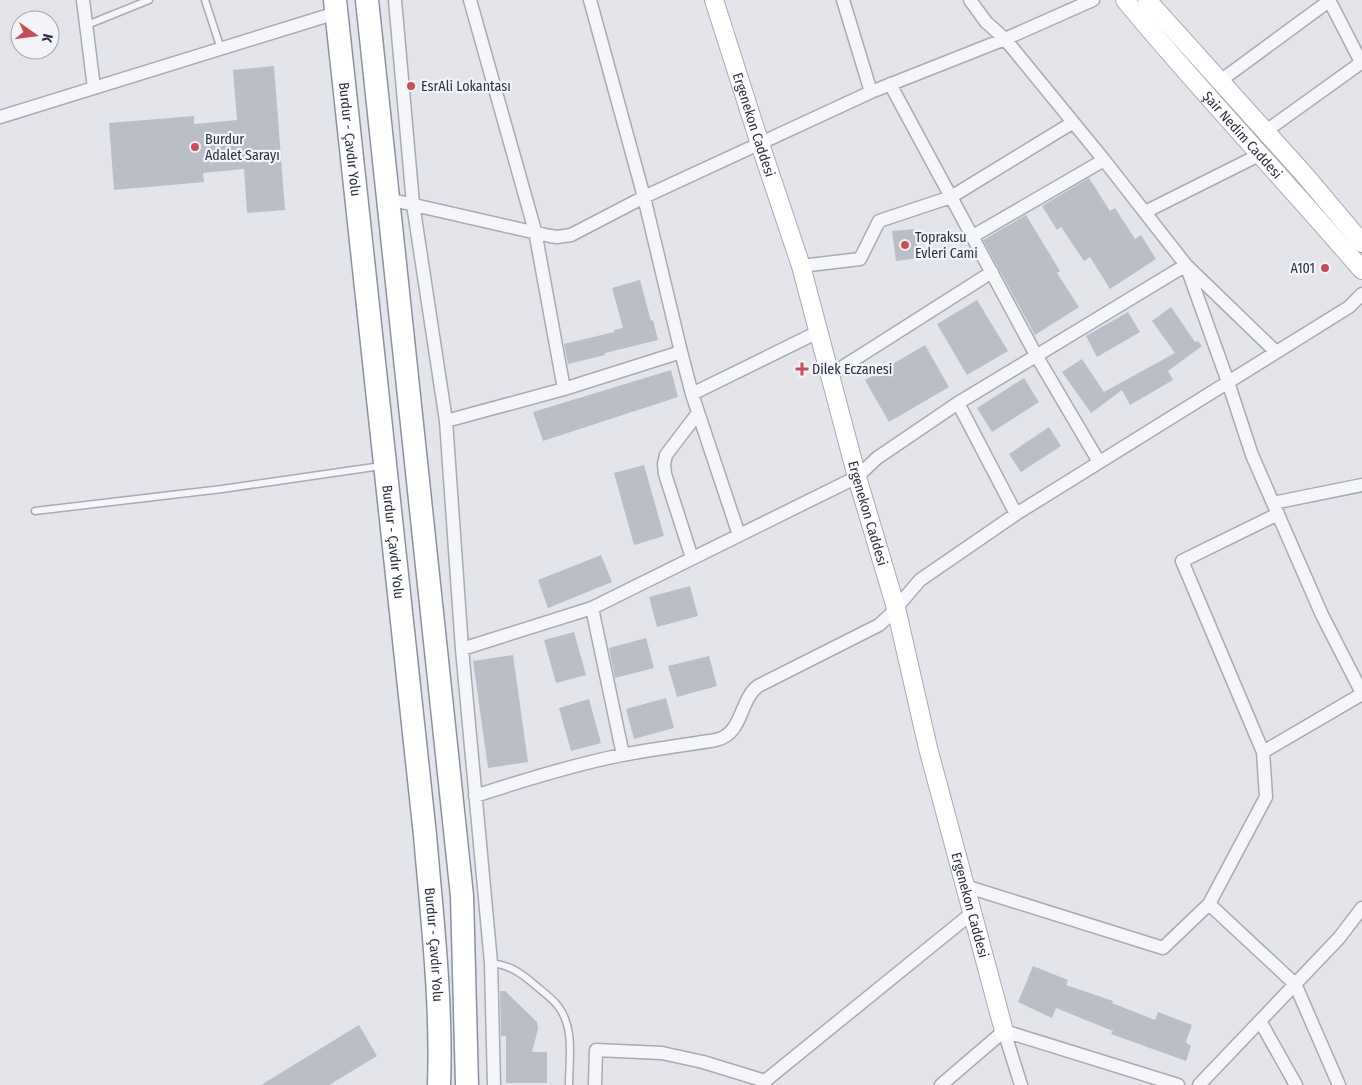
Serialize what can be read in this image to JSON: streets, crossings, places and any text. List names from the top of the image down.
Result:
{
  "streets": {
    "highway": ["Burdur - Çavdır Yolu"],
    "street": ["Ergenekon Caddesi", "Şair Nedim Caddesi"]
  },
  "places": {
    "other": [
      "EsrAli Lokantası",
      "Burdur Adalet Sarayı",
      "Topraksu Evleri Cami",
      "A101"
    ],
    "health": ["Dilek Eczanesi"]
  },
  "north": "right"
}
